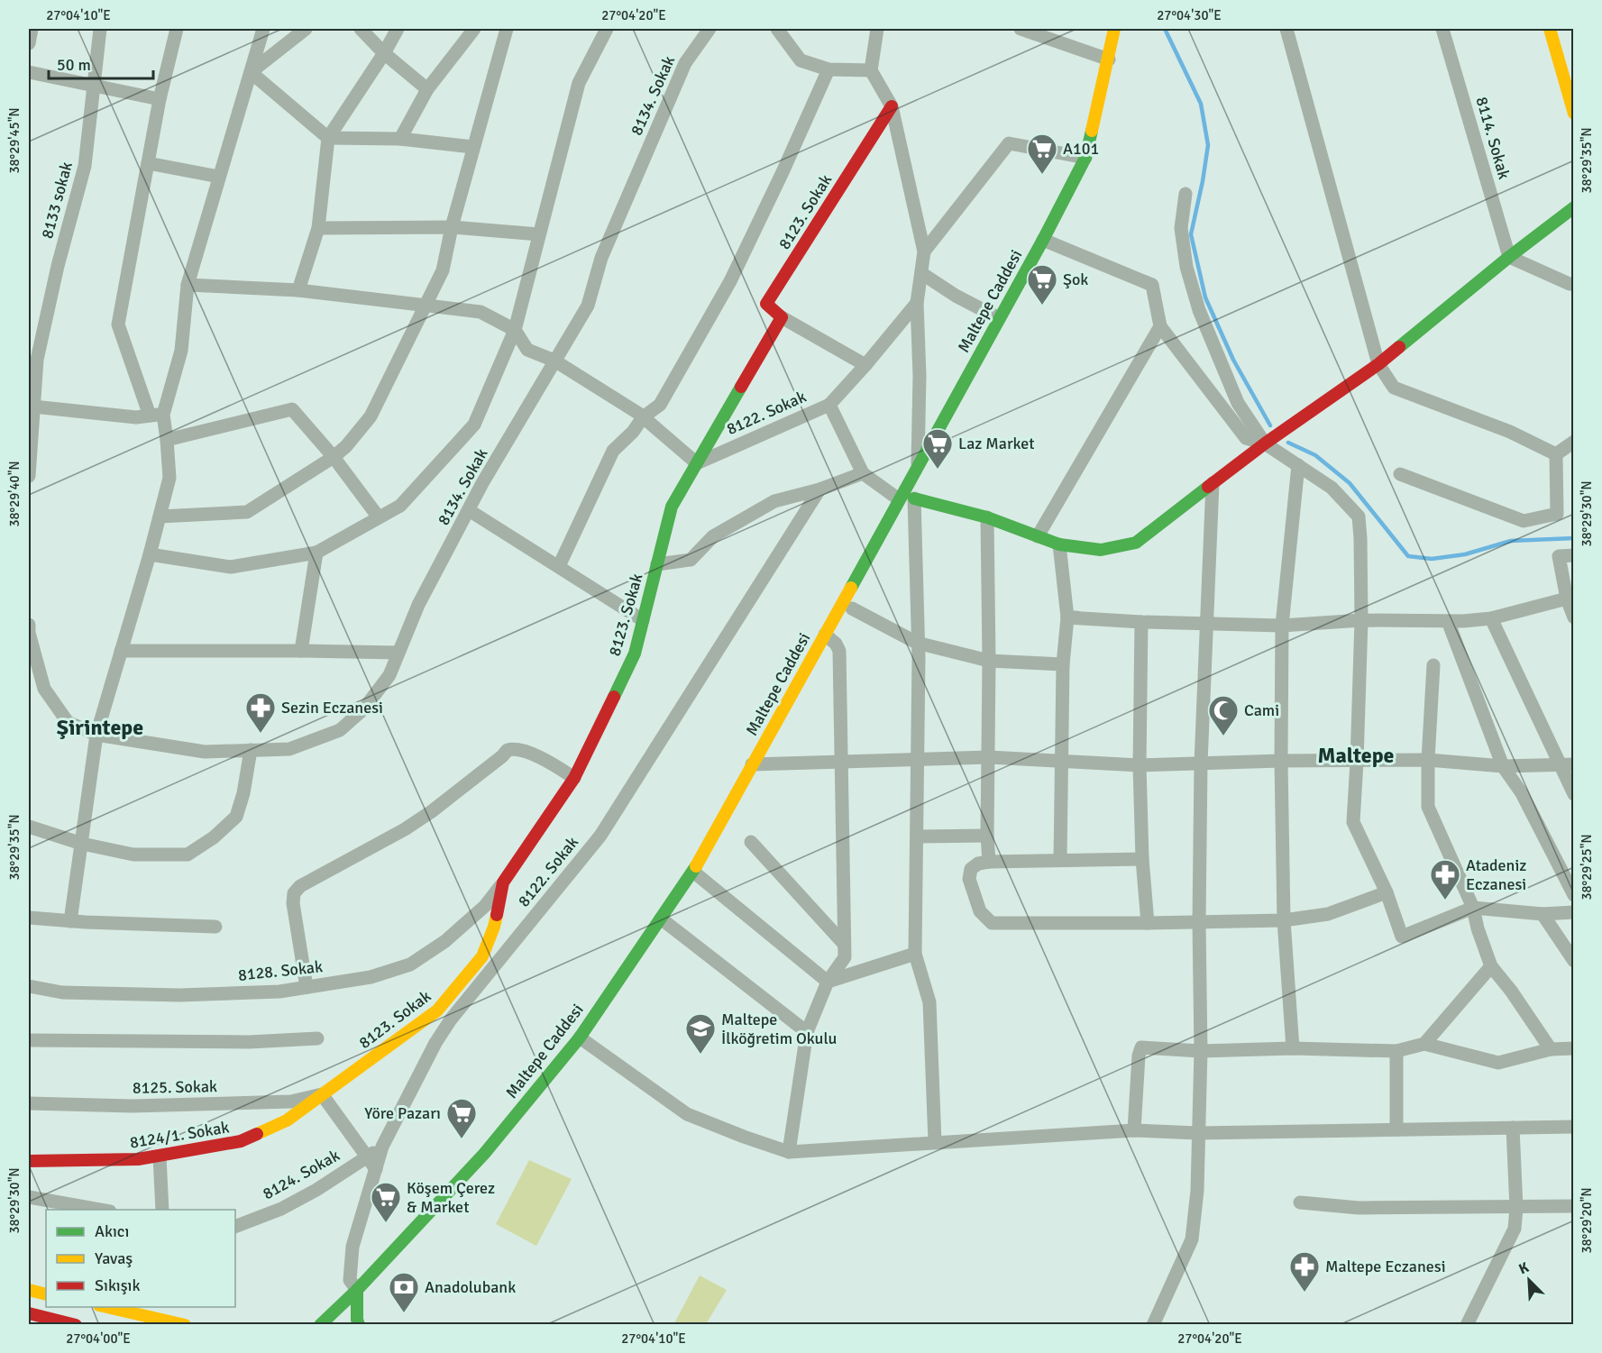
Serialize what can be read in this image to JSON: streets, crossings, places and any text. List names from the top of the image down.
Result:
{
  "streets": {
    "main road": ["8123. Sokak", "Maltepe Caddesi", "8124/1. Sokak"],
    "street": [
      "8134. Sokak",
      "8114. Sokak",
      "8133 sokak",
      "8122. Sokak",
      "8128. Sokak",
      "8125. Sokak",
      "8124. Sokak"
    ]
  },
  "crossings": [
    ["8123. Sokak", "8122. Sokak"],
    ["8123. Sokak", "8128. Sokak"],
    ["8123. Sokak", "8125. Sokak"],
    ["8123. Sokak", "8124/1. Sokak"],
    ["Maltepe Caddesi", "8122. Sokak"],
    ["8122. Sokak", "8124. Sokak"],
    ["8125. Sokak", "8124/1. Sokak"]
  ],
  "districts": ["Şirintepe", "Maltepe"],
  "places": {
    "supermarket": [
      "A101",
      "Şok",
      "Laz Market",
      "Yöre Pazarı",
      "Köşem Çerez & Market"
    ],
    "pharmacy": ["Sezin Eczanesi", "Atadeniz Eczanesi", "Maltepe Eczanesi"],
    "mosque": ["Cami"],
    "school or university": ["Maltepe İlköğretim Okulu"],
    "bank": ["Anadolubank"]
  },
  "legend": ["Akıcı", "Yavaş", "Sıkışık"],
  "scale_bar": "50 m",
  "north": "top left",
  "coordinates": [
    "27°04'10\"E",
    "27°04'20\"E",
    "27°04'30\"E",
    "38°29'45\"N",
    "38°29'35\"N",
    "38°29'40\"N",
    "38°29'30\"N",
    "38°29'25\"N",
    "38°29'20\"N",
    "27°04'00\"E"
  ]
}
